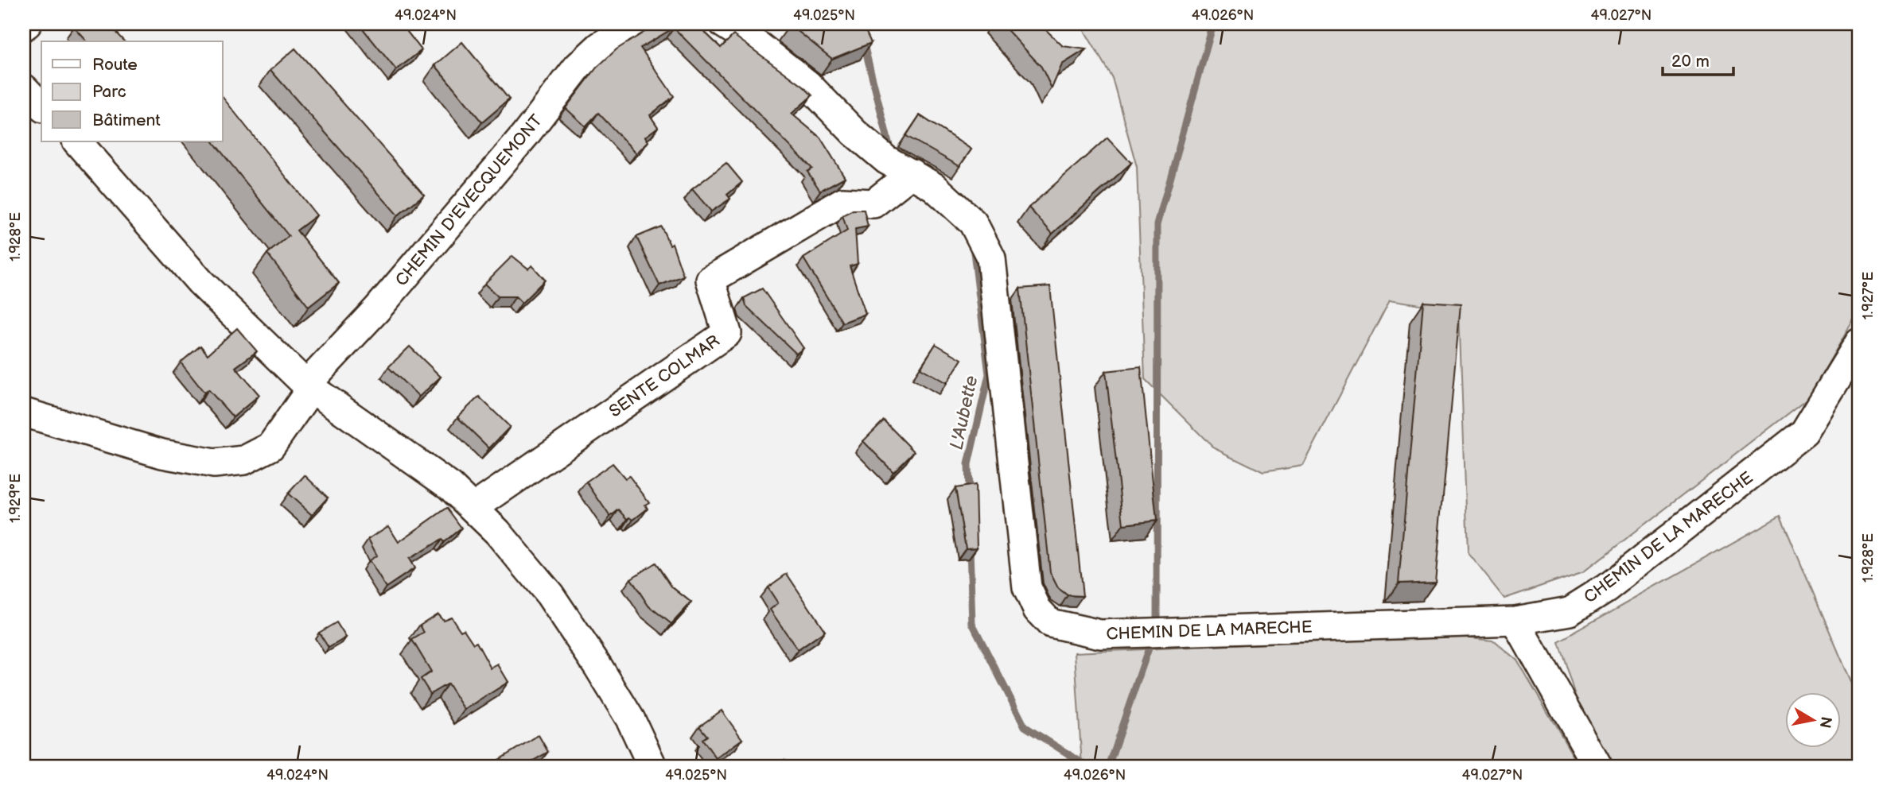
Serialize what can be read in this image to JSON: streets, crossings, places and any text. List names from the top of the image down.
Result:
{
  "streets": {
    "street": ["CHEMIN D'EVECQUEMONT", "SENTE COLMAR", "CHEMIN DE LA MARECHE"]
  },
  "crossings": [
    ["SENTE COLMAR", "CHEMIN DE LA MARECHE"]
  ],
  "water": ["L'Aubette"],
  "legend": ["Route", "Parc", "Bâtiment"],
  "scale_bar": "20 m",
  "north": "right",
  "coordinates": [
    "49.024°N",
    "49.025°N",
    "49.026°N",
    "49.027°N",
    "1.928°E",
    "1.927°E",
    "1.929°E"
  ]
}
